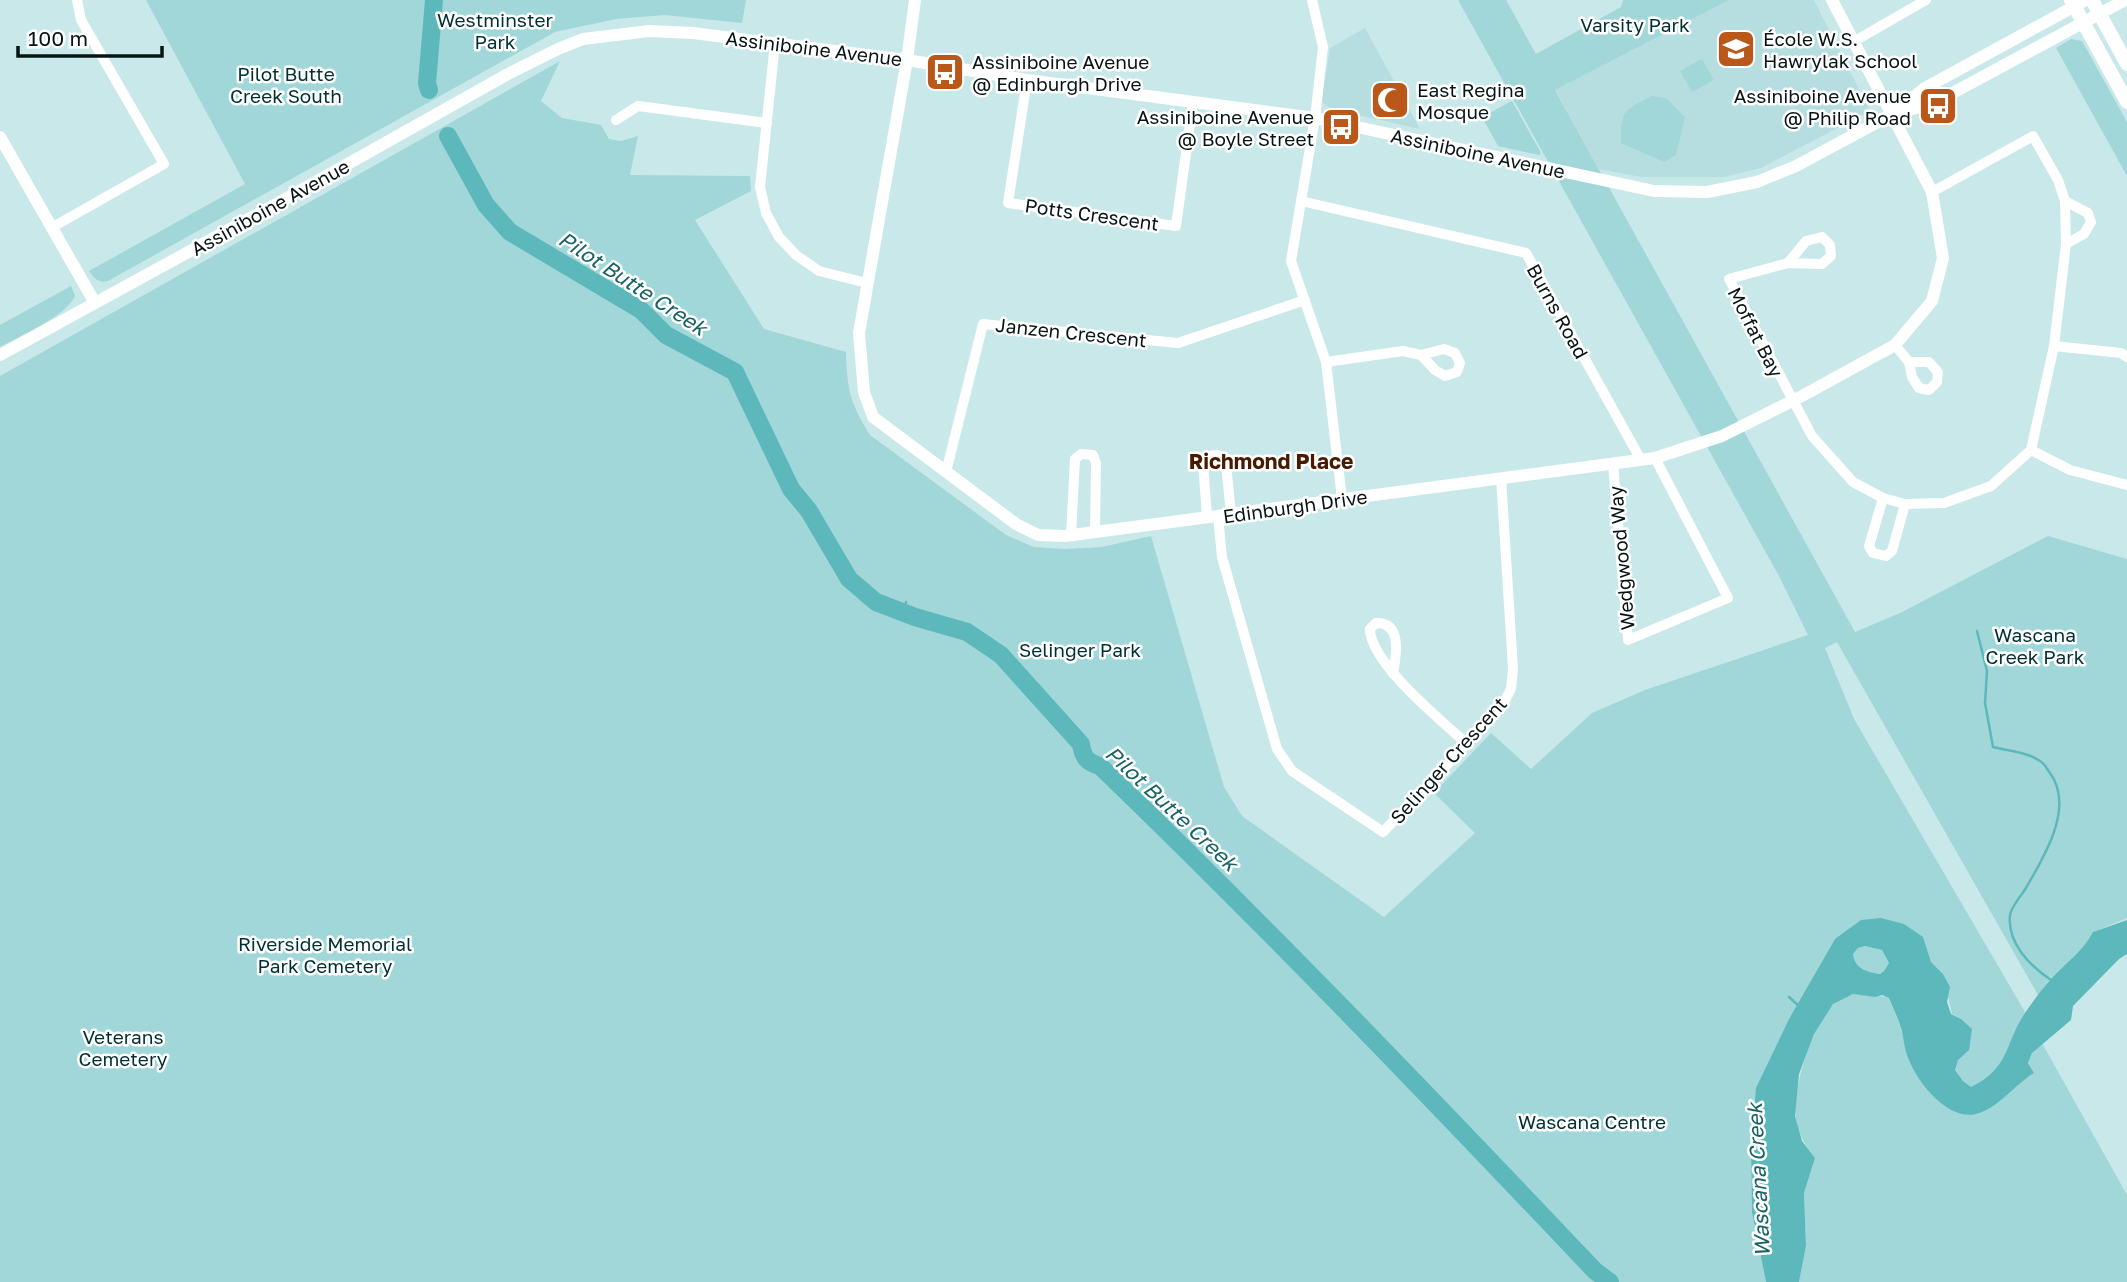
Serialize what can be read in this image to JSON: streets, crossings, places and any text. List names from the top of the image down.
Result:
{
  "streets": {
    "street": [
      "Assiniboine Avenue",
      "Potts Crescent",
      "Burns Road",
      "Janzen Crescent",
      "Moffat Bay",
      "Edinburgh Drive",
      "Wedgwood Way",
      "Selinger Crescent"
    ]
  },
  "crossings": [
    ["Assiniboine Avenue", "Potts Crescent"],
    ["Assiniboine Avenue", "Edinburgh Drive"],
    ["Burns Road", "Edinburgh Drive"],
    ["Burns Road", "Wedgwood Way"],
    ["Janzen Crescent", "Edinburgh Drive"],
    ["Moffat Bay", "Edinburgh Drive"],
    ["Edinburgh Drive", "Wedgwood Way"],
    ["Edinburgh Drive", "Selinger Crescent"]
  ],
  "districts": ["Richmond Place"],
  "water": ["Pilot Butte Creek", "Wascana Creek"],
  "parks": [
    "Westminster Park",
    "Varsity Park",
    "Pilot Butte Creek South",
    "Wascana Creek Park",
    "Selinger Park",
    "Riverside Memorial Park Cemetery",
    "Veterans Cemetery",
    "Wascana Centre"
  ],
  "places": {
    "school or university": ["École W.S. Hawrylak School"],
    "bus stop": ["Assiniboine Avenue @ Edinburgh Drive", "Assiniboine Avenue @ Philip Road", "Assiniboine Avenue @ Boyle Street"],
    "mosque": ["East Regina Mosque"]
  },
  "scale_bar": "100 m"
}
